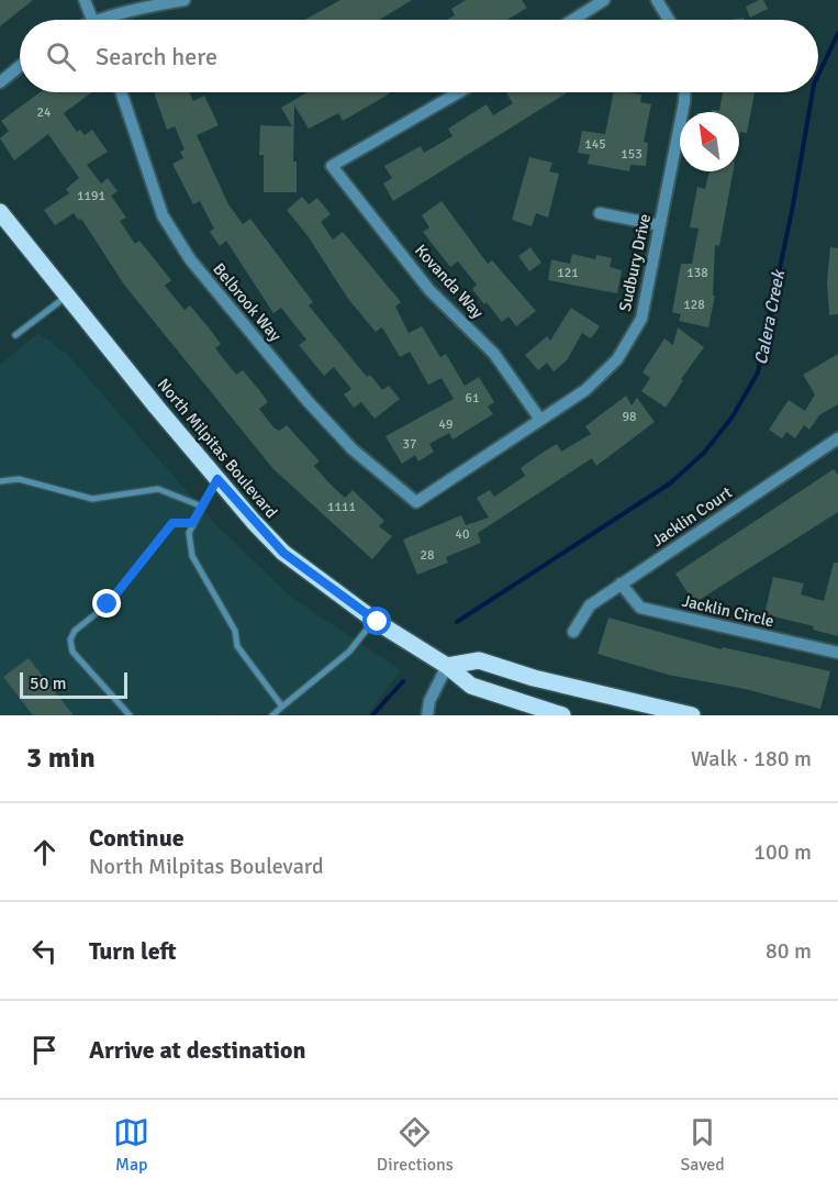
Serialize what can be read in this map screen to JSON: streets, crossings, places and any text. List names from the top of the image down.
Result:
{
  "streets": {
    "main road": ["North Milpitas Boulevard"],
    "street": [
      "Sudbury Drive",
      "Kovanda Way",
      "Belbrook Way",
      "Jacklin Court",
      "Jacklin Circle"
    ]
  },
  "crossings": [
    ["Sudbury Drive", "Kovanda Way"],
    ["Sudbury Drive", "Belbrook Way"],
    ["Jacklin Court", "Jacklin Circle"]
  ],
  "water": ["Calera Creek"],
  "house_numbers": [
    "24",
    "145",
    "153",
    "1191",
    "121",
    "138",
    "128",
    "61",
    "98",
    "49",
    "37",
    "1111",
    "40",
    "28"
  ],
  "scale_bar": "50 m",
  "north": "top left",
  "page": {
    "search": "Search here",
    "scale": "50 m",
    "heading": ["3 min", "Walk · 180 m"],
    "list": [
      ["Continue", "North Milpitas Boulevard", "100 m"],
      ["Turn left", "80 m"],
      "Arrive at destination"
    ],
    "nav": ["Map", "Directions", "Saved"]
  }
}
